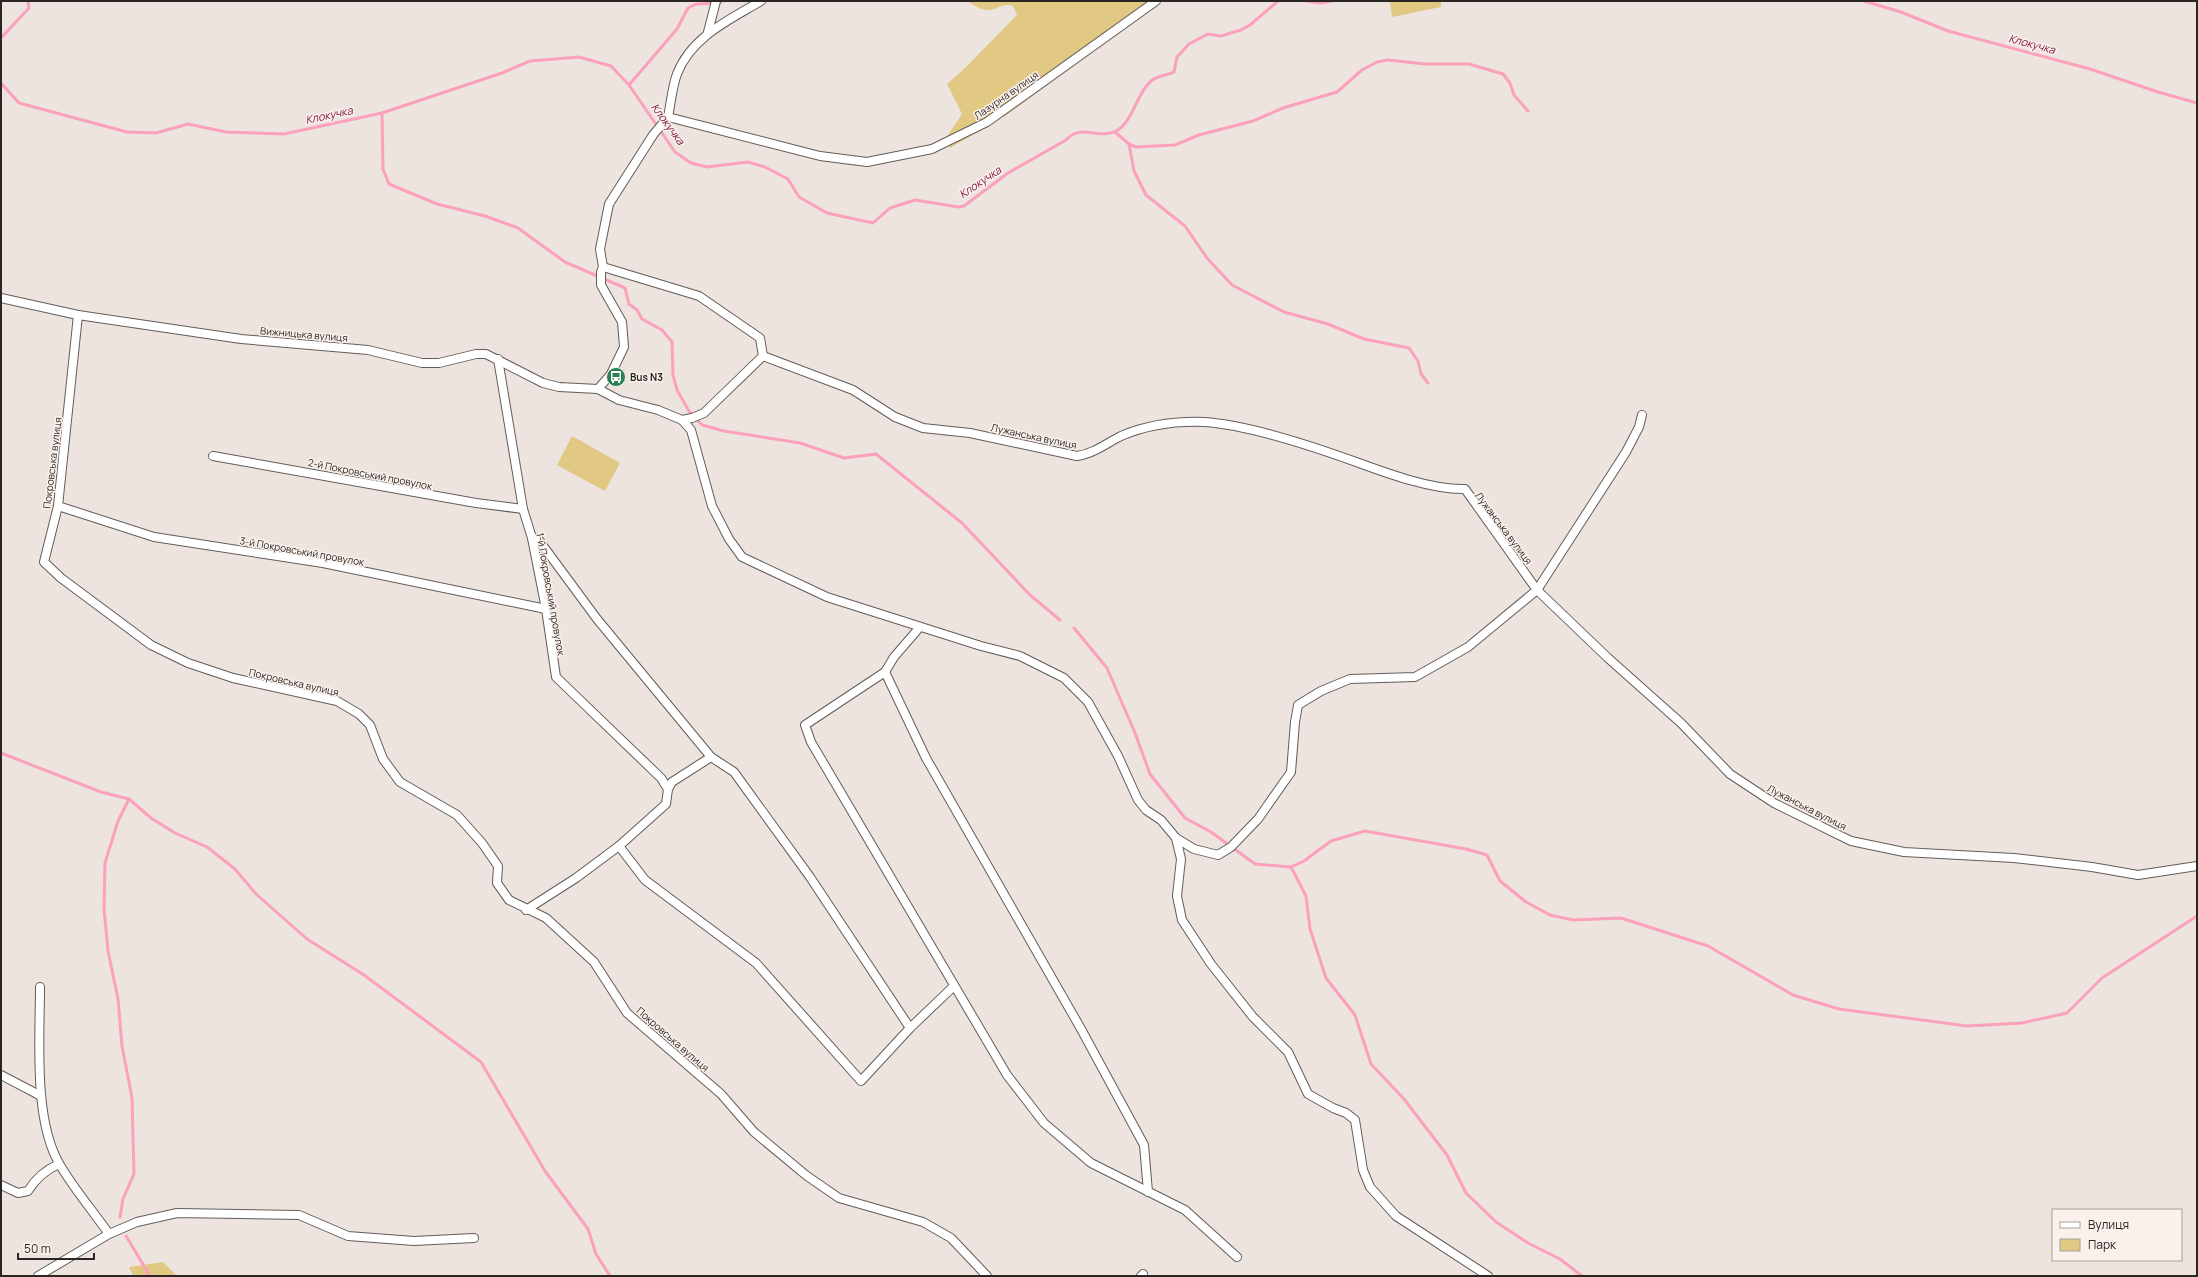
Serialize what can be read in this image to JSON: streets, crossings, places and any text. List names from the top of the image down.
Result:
{
  "streets": {
    "street": [
      "Лазурна вулиця",
      "Вижницька вулиця",
      "Лужанська вулиця",
      "Покровська вулиця",
      "2-й Покровський провулок",
      "3-й Покровський провулок",
      "1-й Покровський провулок"
    ]
  },
  "crossings": [
    ["Вижницька вулиця", "Покровська вулиця"],
    ["Вижницька вулиця", "1-й Покровський провулок"],
    ["Покровська вулиця", "3-й Покровський провулок"],
    ["2-й Покровський провулок", "1-й Покровський провулок"],
    ["3-й Покровський провулок", "1-й Покровський провулок"]
  ],
  "water": ["Клокучка"],
  "places": {
    "bus stop": ["Bus N3"]
  },
  "legend": ["Вулиця", "Парк"],
  "scale_bar": "50 m"
}
